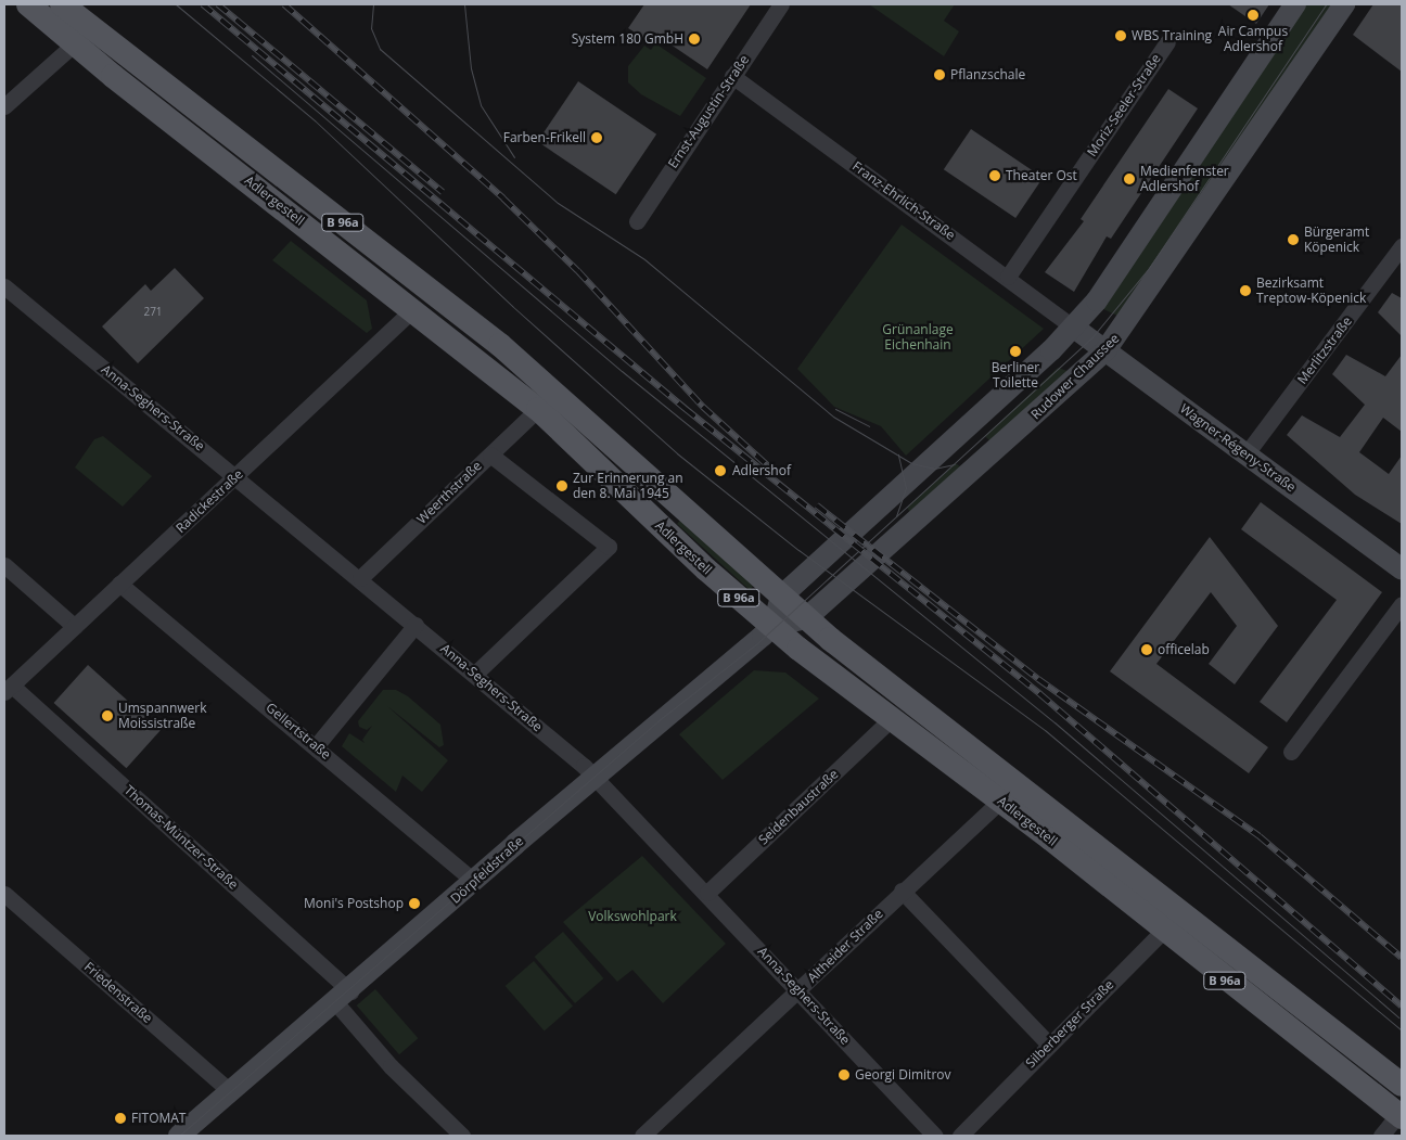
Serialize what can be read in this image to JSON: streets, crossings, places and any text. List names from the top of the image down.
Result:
{
  "streets": {
    "main road": [
      "Adlergestell",
      "B 96a",
      "Rudower Chaussee",
      "Wagner-Régeny-Straße",
      "Dörpfeldstraße"
    ],
    "street": [
      "Moriz-Seeler-Straße",
      "Ernst-Augustin-Straße",
      "Franz-Ehrlich-Straße",
      "Merlitzstraße",
      "Anna-Seghers-Straße",
      "Weerthstraße",
      "Radickestraße",
      "Gellertstraße",
      "Seidenbaustraße",
      "Thomas-Müntzer-Straße",
      "Altheider Straße",
      "Friedenstraße",
      "Silberberger Straße"
    ]
  },
  "crossings": [
    ["Moriz-Seeler-Straße", "Franz-Ehrlich-Straße"],
    ["Ernst-Augustin-Straße", "Franz-Ehrlich-Straße"],
    ["Adlergestell", "Rudower Chaussee"],
    ["Adlergestell", "Weerthstraße"],
    ["Adlergestell", "Radickestraße"],
    ["Adlergestell", "Seidenbaustraße"],
    ["Adlergestell", "Dörpfeldstraße"],
    ["Adlergestell", "Altheider Straße"],
    ["Adlergestell", "Silberberger Straße"],
    ["Franz-Ehrlich-Straße", "Wagner-Régeny-Straße"],
    ["Merlitzstraße", "Wagner-Régeny-Straße"],
    ["Rudower Chaussee", "Wagner-Régeny-Straße"],
    ["Anna-Seghers-Straße", "Weerthstraße"],
    ["Anna-Seghers-Straße", "Radickestraße"],
    ["Anna-Seghers-Straße", "Seidenbaustraße"],
    ["Anna-Seghers-Straße", "Dörpfeldstraße"],
    ["Anna-Seghers-Straße", "Altheider Straße"],
    ["Radickestraße", "Gellertstraße"],
    ["Radickestraße", "Thomas-Müntzer-Straße"],
    ["Gellertstraße", "Dörpfeldstraße"],
    ["Thomas-Müntzer-Straße", "Dörpfeldstraße"],
    ["Dörpfeldstraße", "Friedenstraße"]
  ],
  "parks": ["Grünanlage Eichenhain", "Volkswohlpark"],
  "places": [
    "Air Campus Adlershof",
    "WBS Training",
    "System 180 GmbH",
    "Pflanzschale",
    "Farben-Frikell",
    "Theater Ost",
    "Medienfenster Adlershof",
    "Bürgeramt Köpenick",
    "Bezirksamt Treptow-Köpenick",
    "Berliner Toilette",
    "Adlershof",
    "Zur Erinnerung an den 8. Mai 1945",
    "officelab",
    "Umspannwerk Moissistraße",
    "Moni's Postshop",
    "Georgi Dimitrov",
    "FITOMAT"
  ],
  "house_numbers": ["271"]
}
